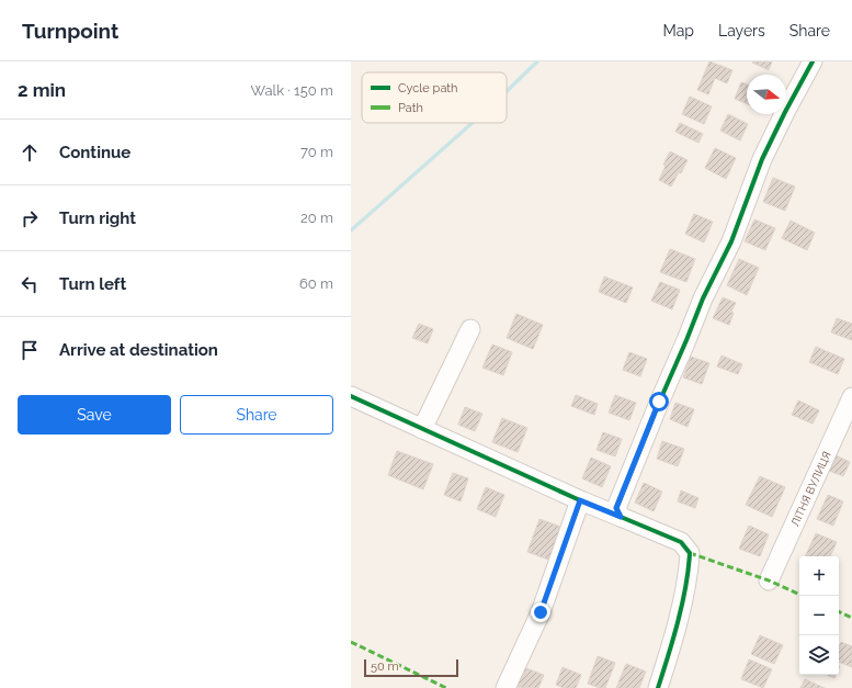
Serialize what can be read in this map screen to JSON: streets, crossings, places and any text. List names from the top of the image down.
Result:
{
  "streets": {
    "street": ["ЛІТНЯ ВУЛИЦЯ"]
  },
  "legend": ["Cycle path", "Path"],
  "scale_bar": "50 m",
  "north": "right",
  "page": {
    "header": "Turnpoint",
    "nav": ["Map", "Layers", "Share"],
    "heading": ["2 min", "Walk · 150 m"],
    "list": [
      ["Continue", "70 m"],
      ["Turn right", "20 m"],
      ["Turn left", "60 m"],
      "Arrive at destination"
    ],
    "buttons": ["Save", "Share"],
    "map_buttons": ["+", "−"],
    "scale": "50 m"
  }
}
